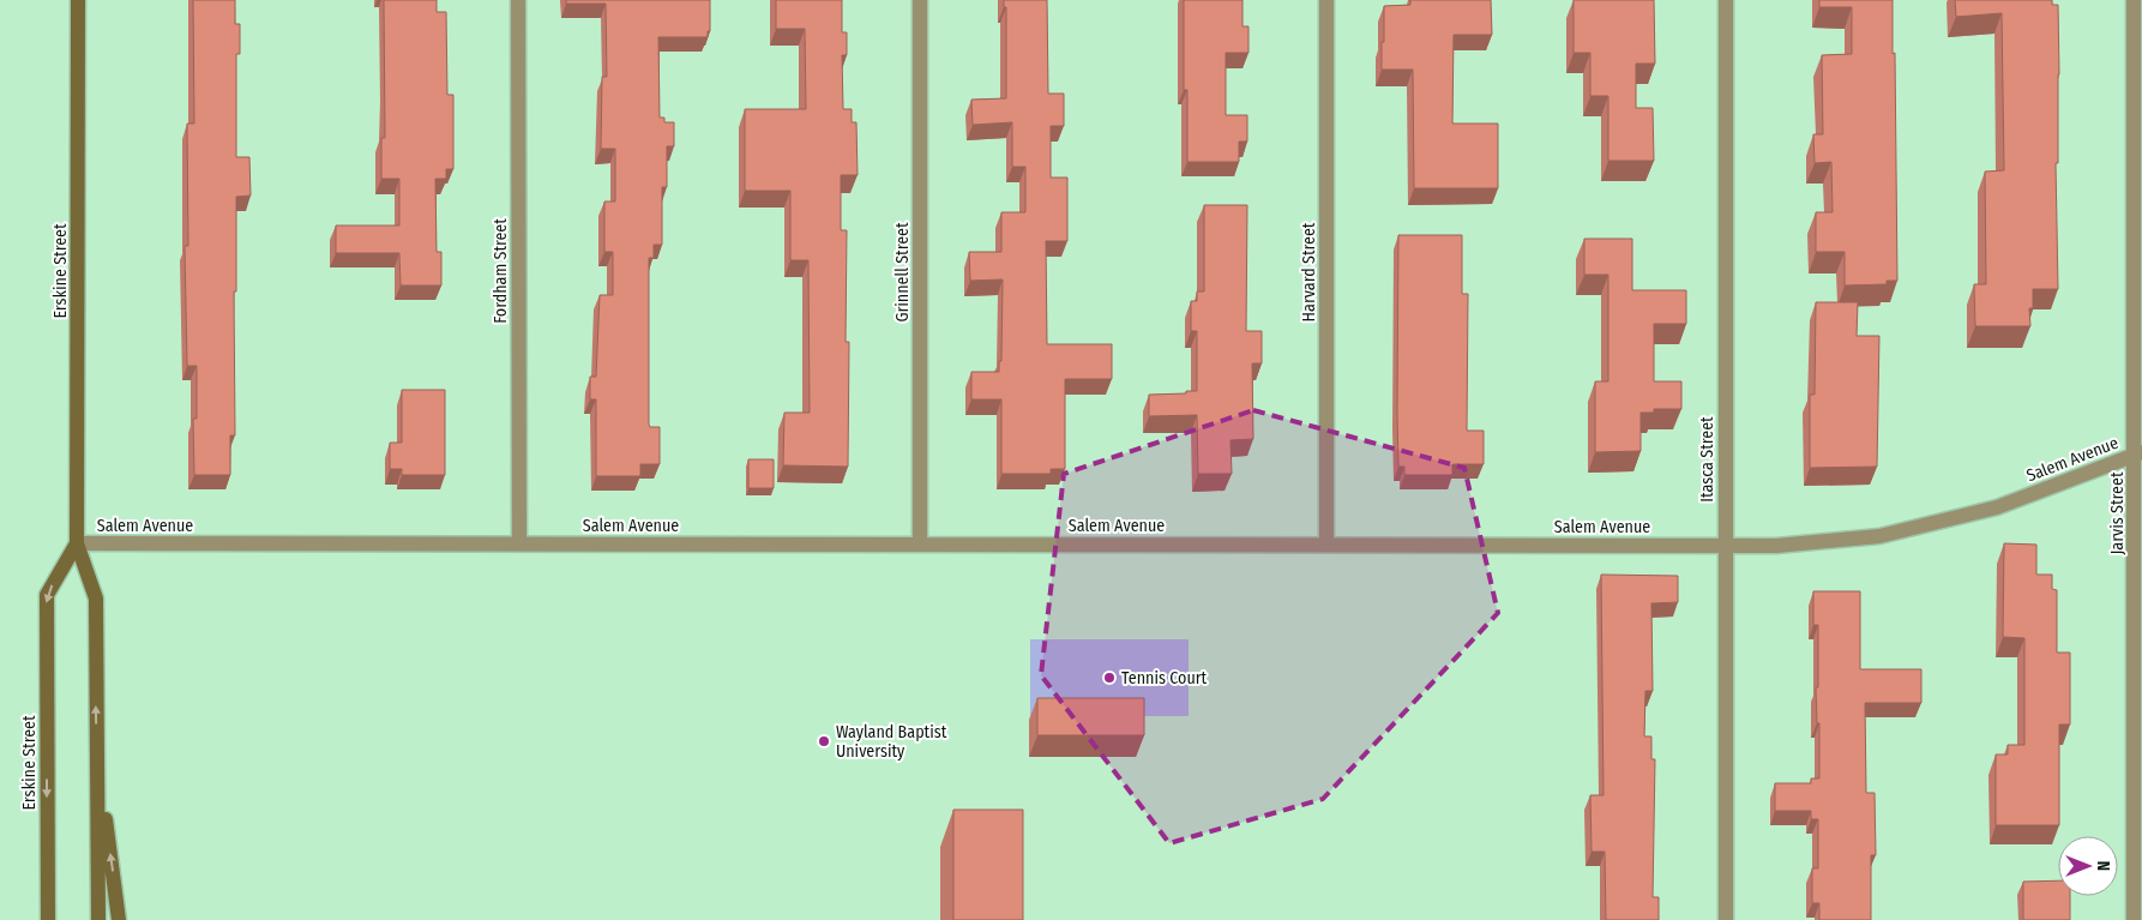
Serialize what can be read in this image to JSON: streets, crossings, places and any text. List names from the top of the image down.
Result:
{
  "streets": {
    "main road": ["Erskine Street"],
    "street": [
      "Fordham Street",
      "Grinnell Street",
      "Harvard Street",
      "Itasca Street",
      "Salem Avenue",
      "Jarvis Street"
    ]
  },
  "crossings": [
    ["Erskine Street", "Salem Avenue"],
    ["Fordham Street", "Salem Avenue"],
    ["Grinnell Street", "Salem Avenue"],
    ["Harvard Street", "Salem Avenue"],
    ["Itasca Street", "Salem Avenue"],
    ["Salem Avenue", "Jarvis Street"]
  ],
  "places": ["Tennis Court", "Wayland Baptist University"],
  "north": "right"
}
